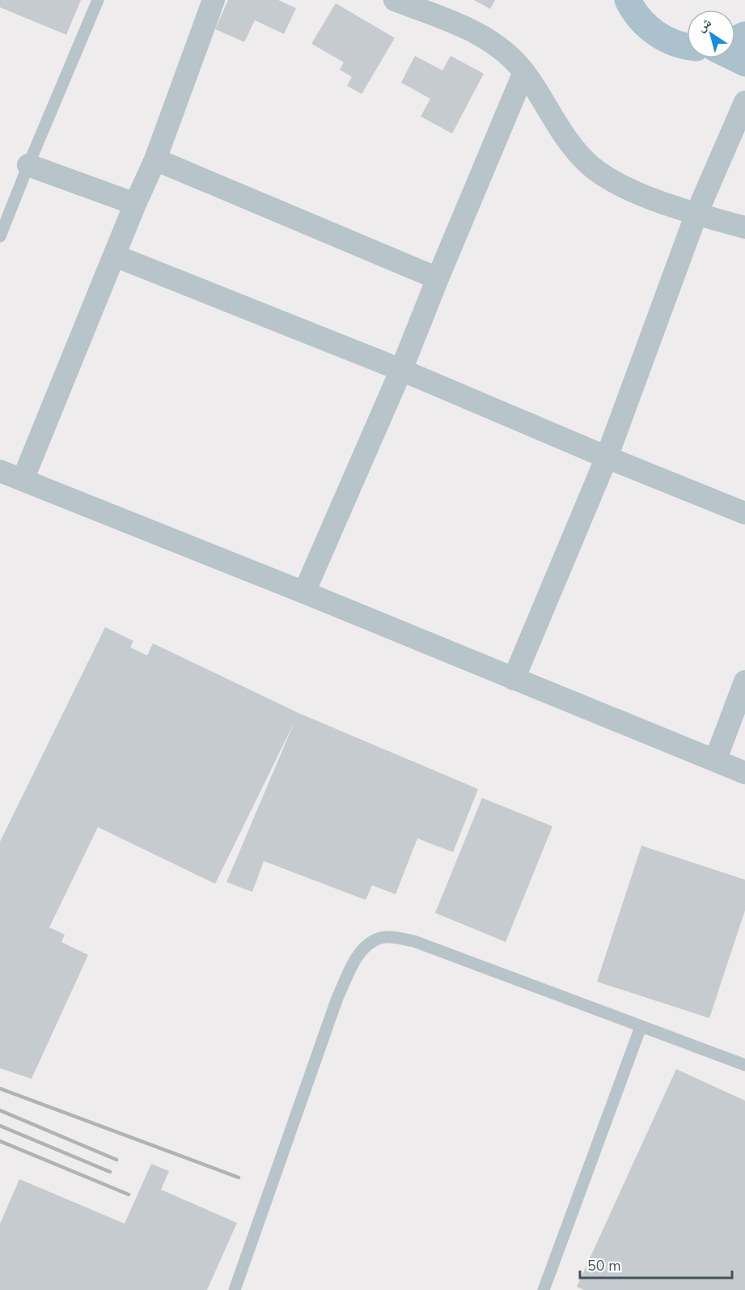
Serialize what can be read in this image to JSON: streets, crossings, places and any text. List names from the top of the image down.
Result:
{
  "scale_bar": "50 m",
  "north": "top left"
}
